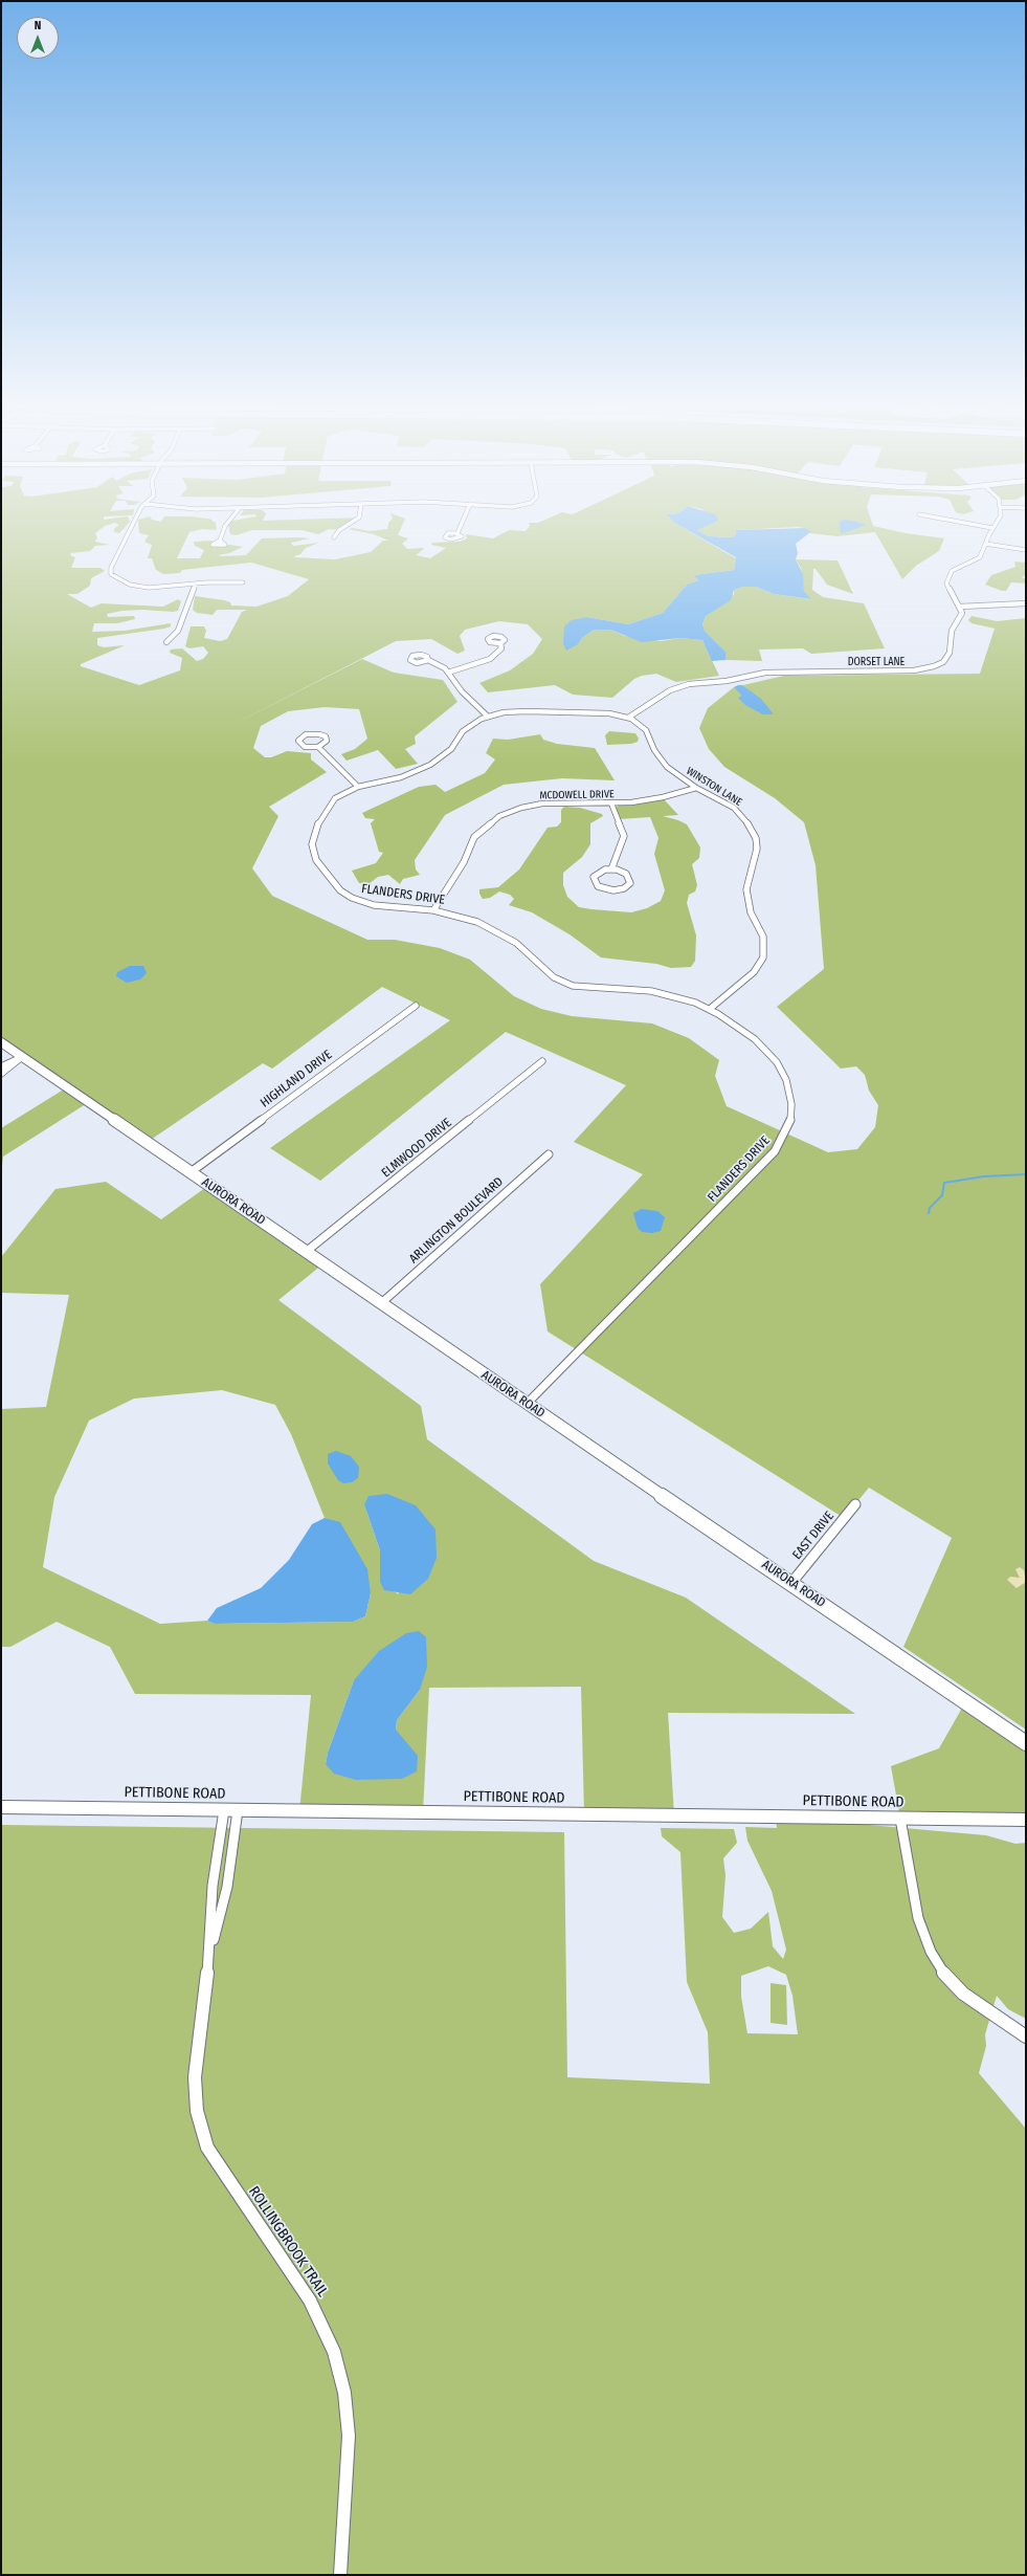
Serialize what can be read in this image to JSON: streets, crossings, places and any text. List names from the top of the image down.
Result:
{
  "streets": {
    "main road": ["AURORA ROAD"],
    "street": [
      "DORSET LANE",
      "WINSTON LANE",
      "MCDOWELL DRIVE",
      "FLANDERS DRIVE",
      "HIGHLAND DRIVE",
      "ELMWOOD DRIVE",
      "ARLINGTON BOULEVARD",
      "EAST DRIVE",
      "PETTIBONE ROAD",
      "ROLLINGBROOK TRAIL"
    ]
  },
  "crossings": [
    ["DORSET LANE", "WINSTON LANE"],
    ["DORSET LANE", "FLANDERS DRIVE"],
    ["WINSTON LANE", "MCDOWELL DRIVE"],
    ["WINSTON LANE", "FLANDERS DRIVE"],
    ["MCDOWELL DRIVE", "FLANDERS DRIVE"],
    ["FLANDERS DRIVE", "AURORA ROAD"],
    ["HIGHLAND DRIVE", "AURORA ROAD"],
    ["ELMWOOD DRIVE", "AURORA ROAD"],
    ["AURORA ROAD", "ARLINGTON BOULEVARD"],
    ["AURORA ROAD", "EAST DRIVE"],
    ["PETTIBONE ROAD", "ROLLINGBROOK TRAIL"]
  ],
  "north": "top"
}
